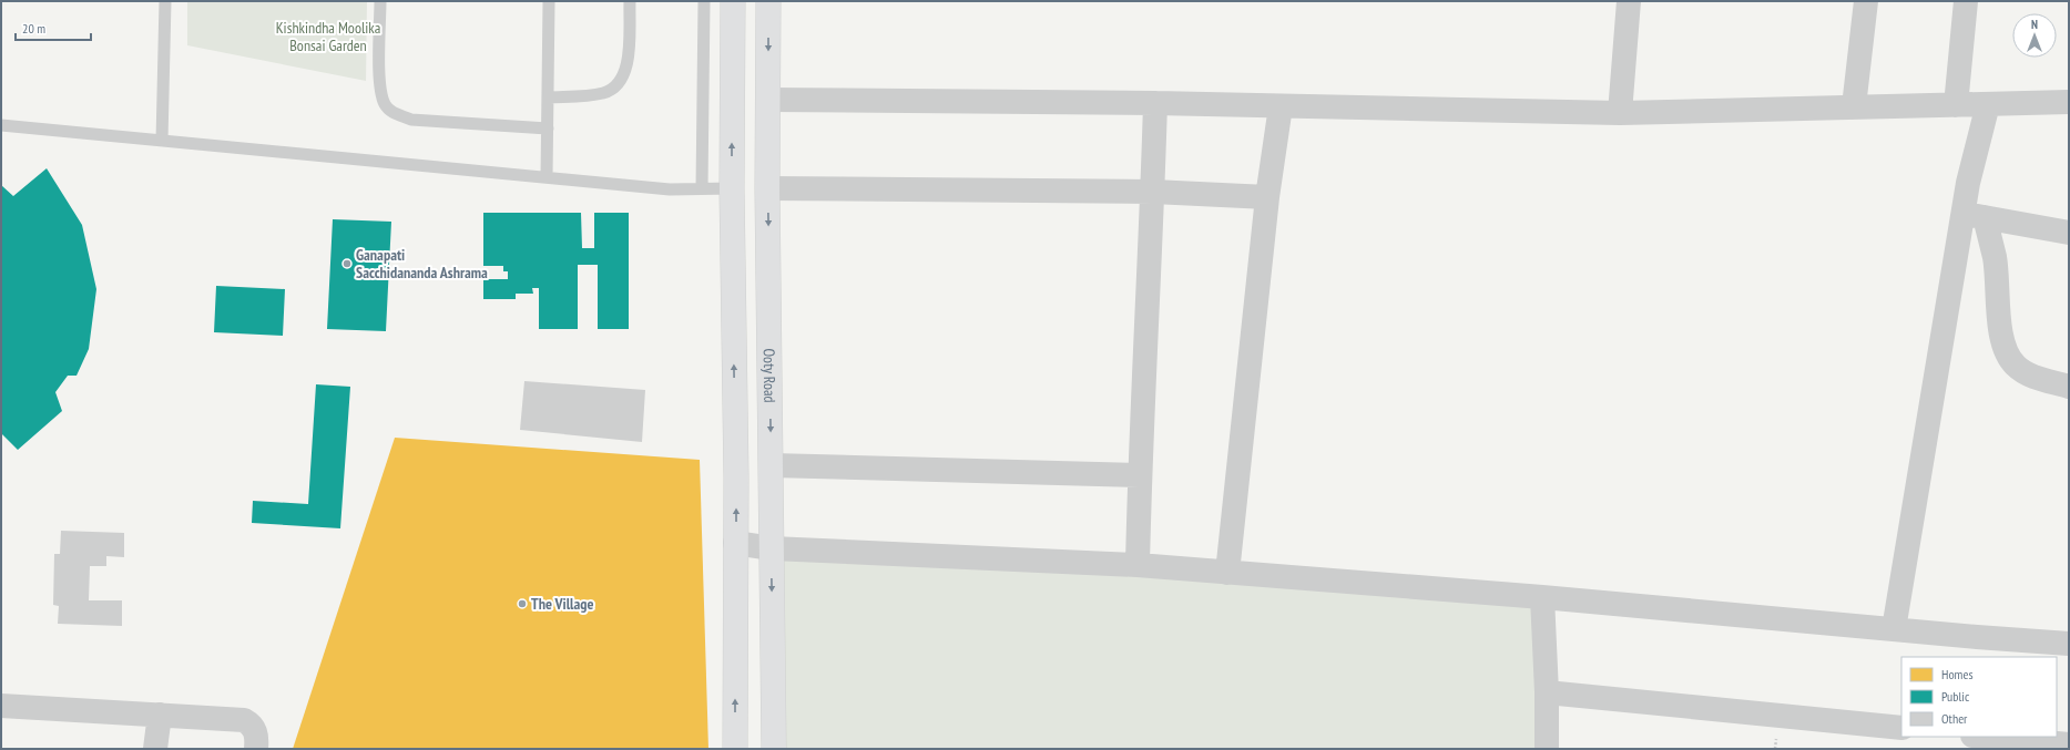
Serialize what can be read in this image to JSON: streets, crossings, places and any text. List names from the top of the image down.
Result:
{
  "streets": {
    "main road": ["Ooty Road"]
  },
  "parks": ["Kishkindha Moolika Bonsai Garden"],
  "places": ["Ganapati Sacchidananda Ashrama", "The Village"],
  "legend": ["Homes", "Public", "Other"],
  "scale_bar": "20 m",
  "north": "top"
}
